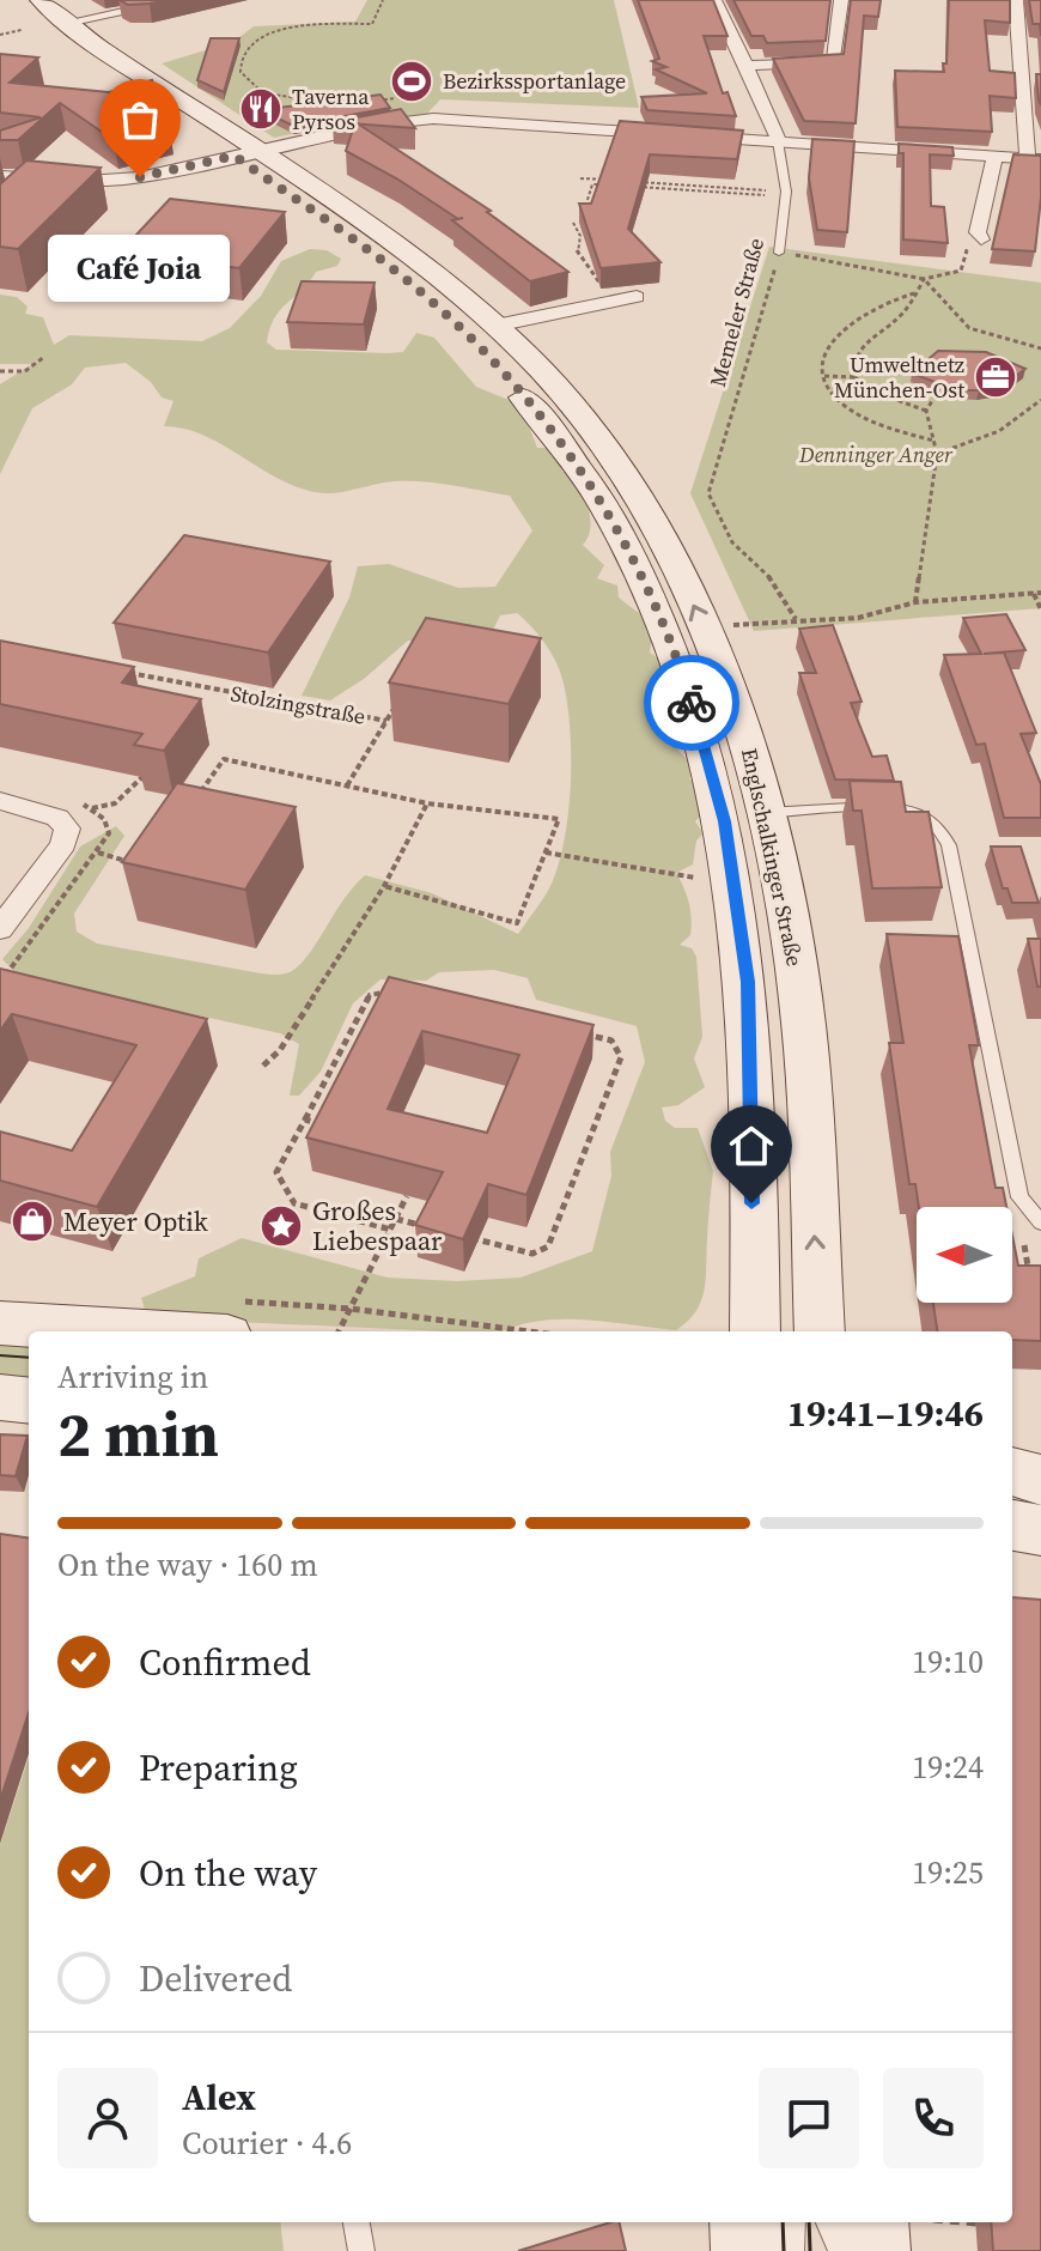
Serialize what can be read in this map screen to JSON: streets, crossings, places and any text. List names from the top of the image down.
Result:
{
  "streets": {
    "main road": ["Englschalkinger Straße"],
    "street": ["Memeler Straße"],
    "path": ["Stolzingstraße"]
  },
  "parks": ["Denninger Anger"],
  "places": {
    "sports": ["Bezirkssportanlage"],
    "restaurant": ["Taverna Pyrsos"],
    "other": ["Café Joia"],
    "office": ["Umweltnetz München-Ost"],
    "shop": ["Meyer Optik"],
    "place": ["Großes Liebespaar"]
  },
  "north": "left",
  "page": {
    "bubble": "Café Joia",
    "heading": ["2 min", "Arriving in", "19:41–19:46"],
    "panel": ["Alex", "Courier · 4.6"],
    "bar": "On the way · 160 m",
    "list": [
      ["Confirmed", "19:10"],
      ["Preparing", "19:24"],
      ["On the way", "19:25"],
      "Delivered"
    ]
  }
}
